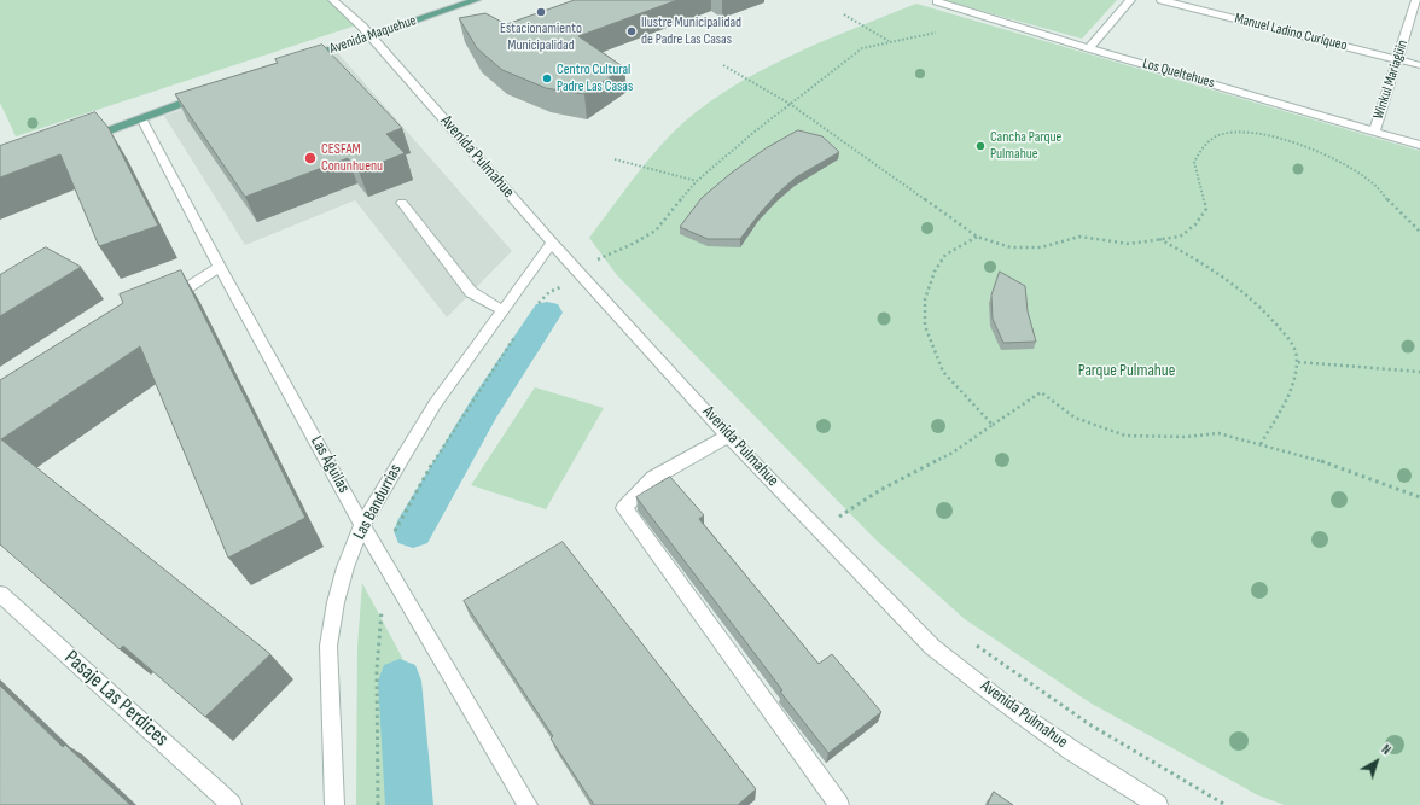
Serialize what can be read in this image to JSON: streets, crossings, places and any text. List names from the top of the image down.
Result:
{
  "streets": {
    "main road": ["Avenida Maquehue"],
    "street": [
      "Manuel Ladino Curiqueo",
      "Los Queltehues",
      "Winkul Mariagüin",
      "Avenida Pulmahue",
      "Las Águilas",
      "Las Bandurrias",
      "Pasaje Las Perdices"
    ]
  },
  "crossings": [
    ["Manuel Ladino Curiqueo", "Winkul Mariagüin"],
    ["Avenida Maquehue", "Avenida Pulmahue"],
    ["Los Queltehues", "Winkul Mariagüin"],
    ["Avenida Pulmahue", "Las Bandurrias"],
    ["Las Águilas", "Las Bandurrias"]
  ],
  "parks": ["Parque Pulmahue"],
  "places": [
    "Estacionamiento Municipalidad",
    "Ilustre Municipalidad de Padre Las Casas",
    "Centro Cultural Padre Las Casas",
    "Cancha Parque Pulmahue",
    "CESFAM Conunhuenu"
  ],
  "north": "top right"
}
